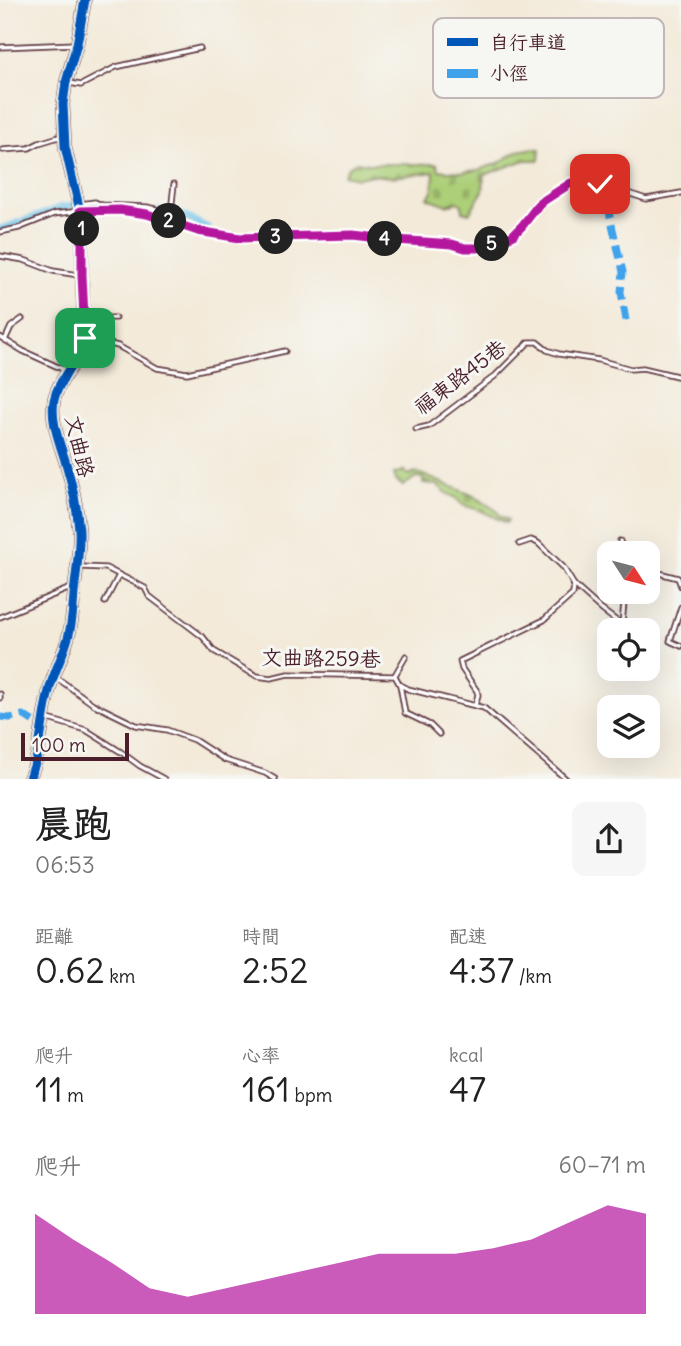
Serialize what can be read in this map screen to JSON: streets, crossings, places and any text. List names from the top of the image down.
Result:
{
  "streets": {
    "street": ["文曲路"],
    "lane": ["福東路45巷", "文曲路259巷"]
  },
  "crossings": [
    ["文曲路", "文曲路259巷"]
  ],
  "legend": ["自行車道", "小徑"],
  "scale_bar": "100 m",
  "north": "bottom right",
  "page": {
    "pins": [
      "2",
      "1",
      "3",
      "4",
      "5"
    ],
    "scale": "100 m",
    "heading": ["晨跑", "06:53"],
    "stats": [
      ["距離", "0.62 km"],
      ["時間", "2:52"],
      ["配速", "4:37 /km"],
      ["爬升", "11 m"],
      ["心率", "161 bpm"],
      ["kcal", "47"]
    ],
    "chart": ["爬升", "60–71 m"]
  }
}
